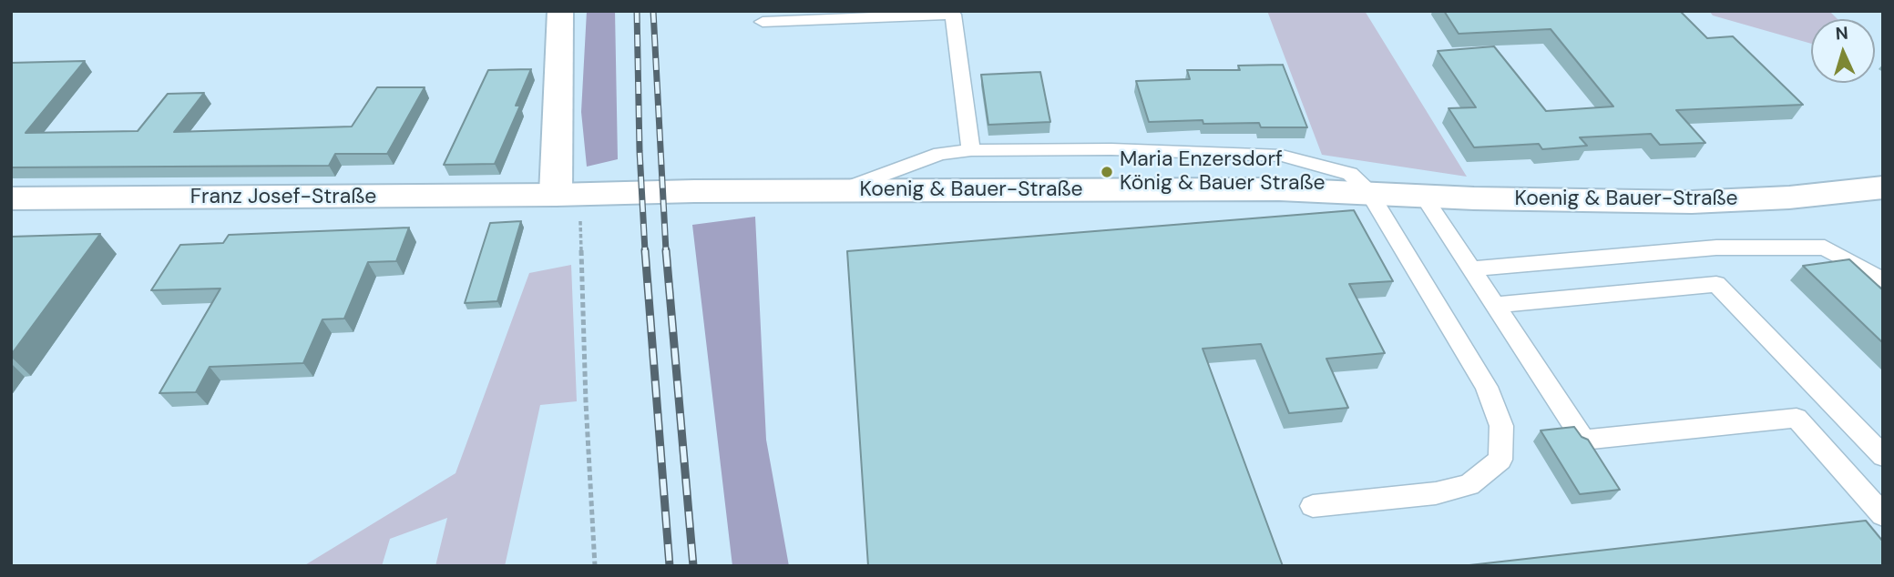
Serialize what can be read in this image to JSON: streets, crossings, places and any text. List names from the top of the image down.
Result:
{
  "streets": {
    "street": ["Koenig & Bauer-Straße", "Franz Josef-Straße"]
  },
  "crossings": [
    ["Koenig & Bauer-Straße", "Franz Josef-Straße"]
  ],
  "places": ["Maria Enzersdorf König & Bauer Straße"],
  "north": "top"
}
